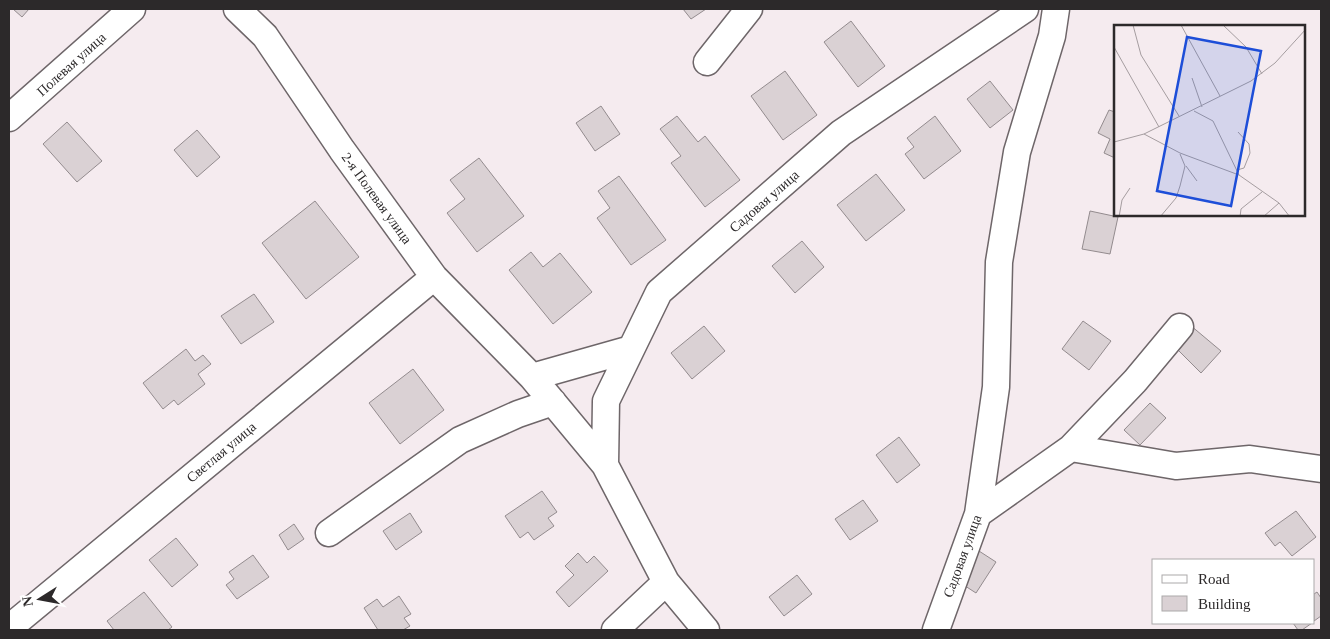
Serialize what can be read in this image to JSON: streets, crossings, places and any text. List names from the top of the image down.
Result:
{
  "streets": {
    "street": [
      "Полевая улица",
      "2-я Полевая улица",
      "Садовая улица",
      "Светлая улица"
    ]
  },
  "crossings": [
    ["2-я Полевая улица", "Садовая улица"],
    ["2-я Полевая улица", "Светлая улица"]
  ],
  "legend": ["Road", "Building"],
  "north": "left"
}
